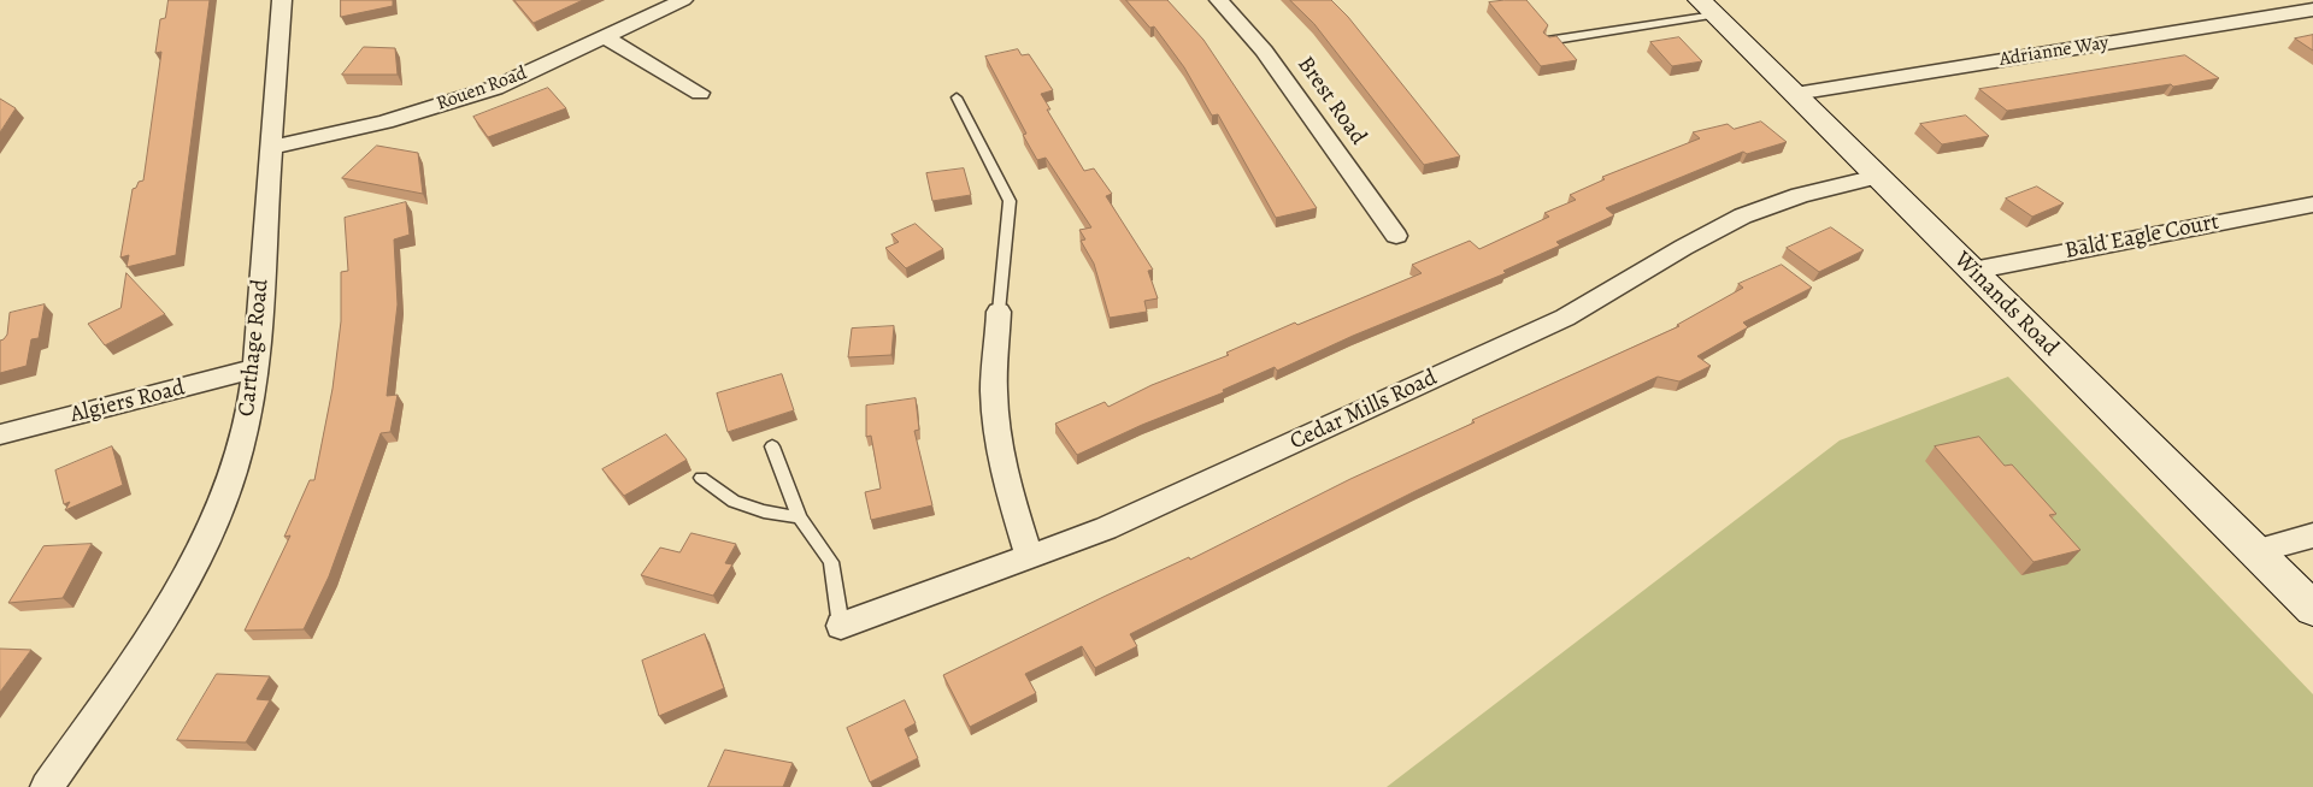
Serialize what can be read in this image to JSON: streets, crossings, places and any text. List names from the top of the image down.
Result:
{
  "streets": {
    "street": [
      "Adrianne Way",
      "Rouen Road",
      "Brest Road",
      "Bald Eagle Court",
      "Winands Road",
      "Carthage Road",
      "Algiers Road",
      "Cedar Mills Road"
    ]
  },
  "crossings": [
    ["Adrianne Way", "Winands Road"],
    ["Rouen Road", "Carthage Road"],
    ["Bald Eagle Court", "Winands Road"],
    ["Winands Road", "Cedar Mills Road"],
    ["Carthage Road", "Algiers Road"]
  ]
}
